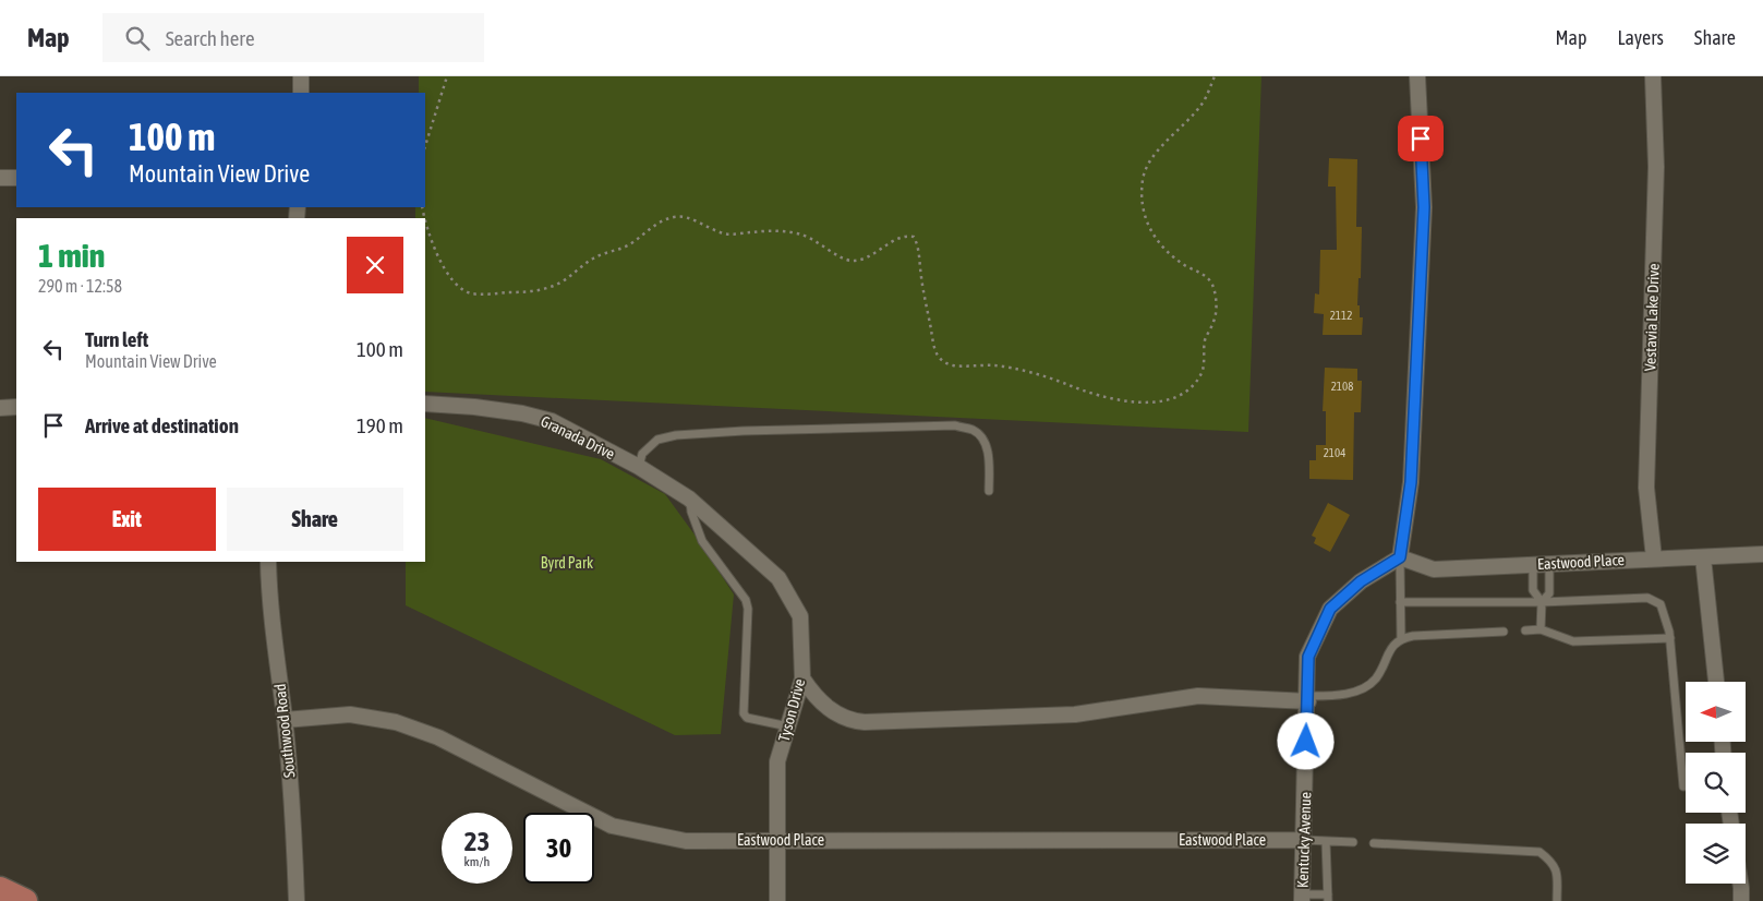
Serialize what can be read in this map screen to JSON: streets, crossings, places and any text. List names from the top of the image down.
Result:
{
  "streets": {
    "street": [
      "Vestavia Lake Drive",
      "Granada Drive",
      "Eastwood Place",
      "Tyson Drive",
      "Southwood Road",
      "Kentucky Avenue"
    ]
  },
  "crossings": [
    ["Vestavia Lake Drive", "Eastwood Place"],
    ["Granada Drive", "Tyson Drive"],
    ["Eastwood Place", "Tyson Drive"],
    ["Eastwood Place", "Southwood Road"],
    ["Eastwood Place", "Kentucky Avenue"]
  ],
  "parks": ["Byrd Park"],
  "house_numbers": ["2112", "2108", "2104"],
  "north": "left",
  "page": {
    "header": "Map",
    "search": "Search here",
    "nav": ["Map", "Layers", "Share"],
    "turn": ["100 m", "Mountain View Drive"],
    "heading": ["1 min", "290 m · 12:58"],
    "list": [
      {
        "name": "Turn left",
        "note": "Mountain View Drive",
        "value": "100 m"
      },
      {
        "name": "Arrive at destination",
        "value": "190 m"
      }
    ],
    "buttons": ["Exit", "Share"],
    "speed": "23 km/h",
    "limit": "30"
  }
}
